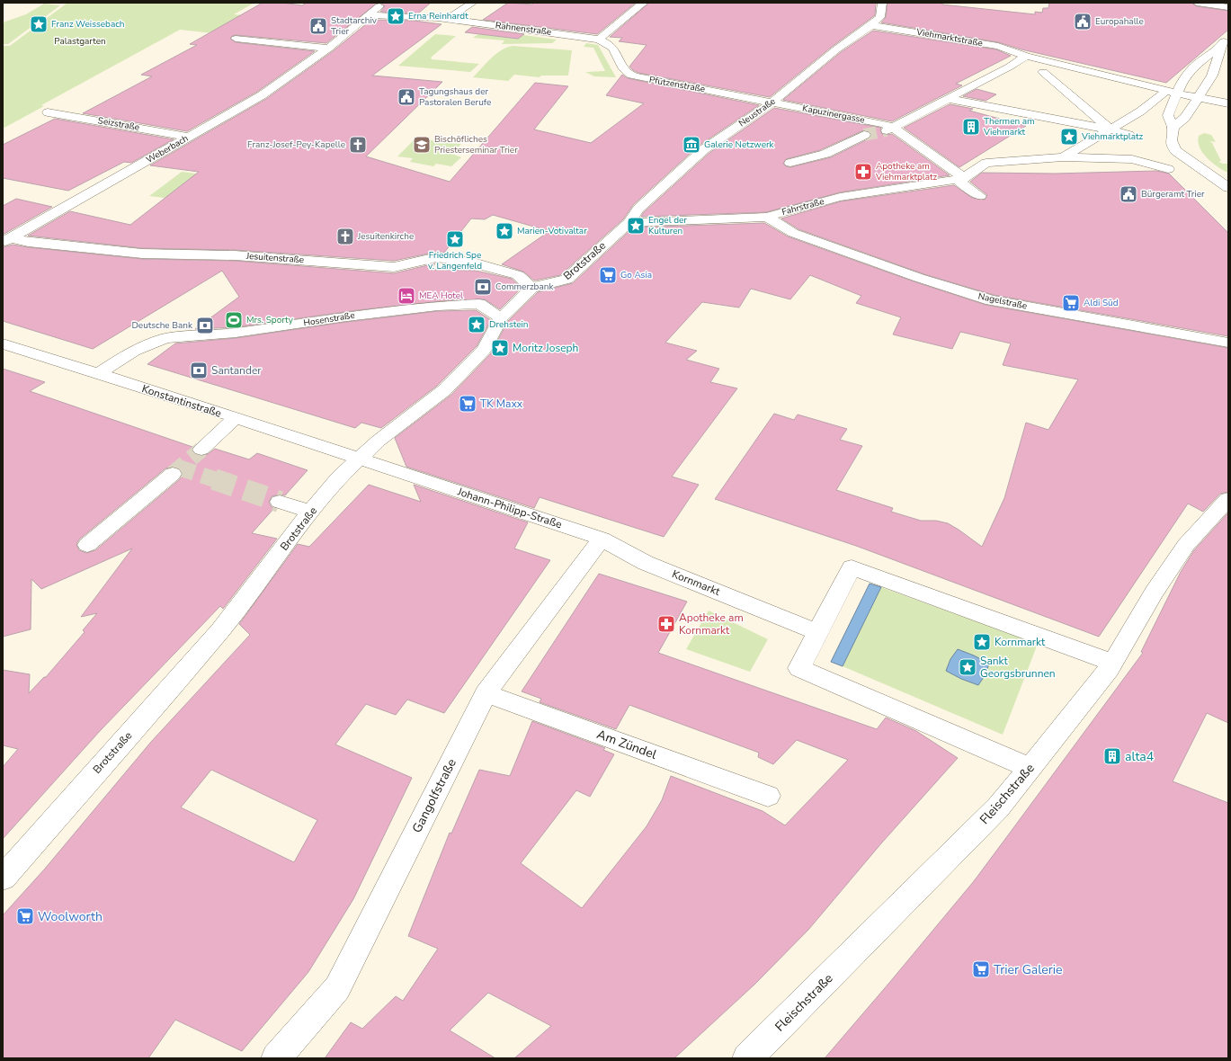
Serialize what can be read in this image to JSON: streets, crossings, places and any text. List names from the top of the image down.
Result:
{
  "streets": {
    "street": [
      "Rahnenstraße",
      "Viehmarktstraße",
      "Pfützenstraße",
      "Neustraße",
      "Kapuzinergasse",
      "Seizstraße",
      "Weberbach",
      "Fahrstraße",
      "Jesuitenstraße",
      "Brotstraße",
      "Nagelstraße",
      "Hosenstraße",
      "Konstantinstraße",
      "Johann-Philipp-Straße",
      "Kornmarkt",
      "Am Zündel",
      "Fleischstraße",
      "Gangolfstraße"
    ]
  },
  "crossings": [
    ["Rahnenstraße", "Pfützenstraße"],
    ["Rahnenstraße", "Weberbach"],
    ["Viehmarktstraße", "Neustraße"],
    ["Pfützenstraße", "Neustraße"],
    ["Pfützenstraße", "Kapuzinergasse"],
    ["Neustraße", "Kapuzinergasse"],
    ["Neustraße", "Fahrstraße"],
    ["Neustraße", "Brotstraße"],
    ["Seizstraße", "Weberbach"],
    ["Weberbach", "Jesuitenstraße"],
    ["Fahrstraße", "Brotstraße"],
    ["Fahrstraße", "Nagelstraße"],
    ["Jesuitenstraße", "Brotstraße"],
    ["Brotstraße", "Hosenstraße"],
    ["Brotstraße", "Konstantinstraße"],
    ["Brotstraße", "Johann-Philipp-Straße"],
    ["Hosenstraße", "Konstantinstraße"],
    ["Konstantinstraße", "Johann-Philipp-Straße"],
    ["Johann-Philipp-Straße", "Kornmarkt"],
    ["Johann-Philipp-Straße", "Gangolfstraße"],
    ["Am Zündel", "Gangolfstraße"]
  ],
  "parks": ["Palastgarten"],
  "places": {
    "place": [
      "Erna Reinhardt",
      "Franz Weissebach",
      "Viehmarktplatz",
      "Engel der Kulturen",
      "Marien-Votivaltar",
      "Friedrich Spe v. Langenfeld",
      "Drehstein",
      "Moritz Joseph",
      "Kornmarkt",
      "Sankt Georgsbrunnen"
    ],
    "public building": [
      "Europahalle",
      "Stadtarchiv Trier",
      "Tagungshaus der Pastoralen Berufe",
      "Bürgeramt Trier"
    ],
    "building": ["Thermen am Viehmarkt", "alta4"],
    "church": ["Franz-Josef-Pey-Kapelle", "Jesuitenkirche"],
    "school or university": ["Bischöfliches Priesterseminar Trier"],
    "museum": ["Galerie Netzwerk"],
    "pharmacy": ["Apotheke am Viehmarktplatz", "Apotheke am Kornmarkt"],
    "supermarket": [
      "Go Asia",
      "Aldi Süd",
      "TK Maxx",
      "Woolworth",
      "Trier Galerie"
    ],
    "bank": ["Commerzbank", "Deutsche Bank", "Santander"],
    "hotel": ["MEA Hotel"],
    "sports": ["Mrs. Sporty"]
  }
}
